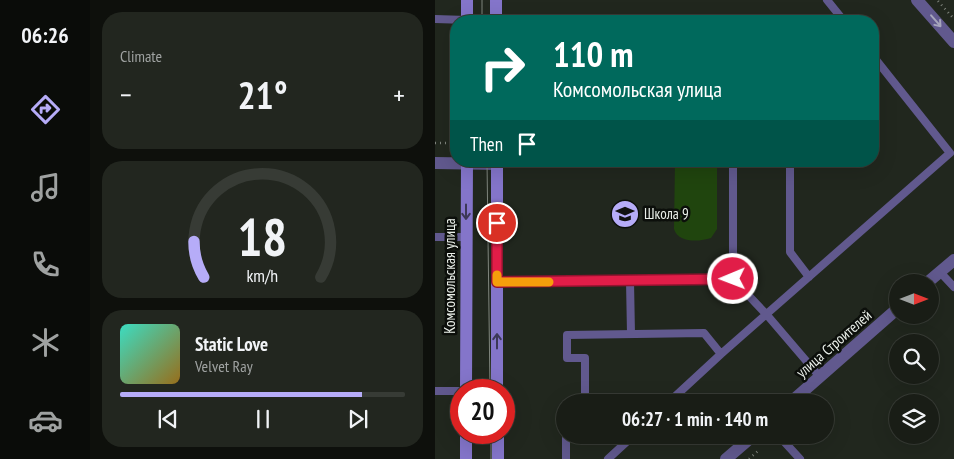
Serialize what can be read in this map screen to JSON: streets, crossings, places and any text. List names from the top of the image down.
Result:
{
  "streets": {
    "main road": ["Комсомольская улица"],
    "street": ["улица Строителей"]
  },
  "places": {
    "school or university": ["Школа 9"]
  },
  "north": "right",
  "page": {
    "tabs": "06:26",
    "tile": "Climate",
    "turn": ["110 m", "Комсомольская улица"],
    "heat": ["−", "21°", "+"],
    "then": "Then",
    "song": ["Static Love", "Velvet Ray"],
    "limit": "20",
    "trip": "06:27 · 1 min · 140 m",
    "gauge": ["18", "km/h"]
  }
}
